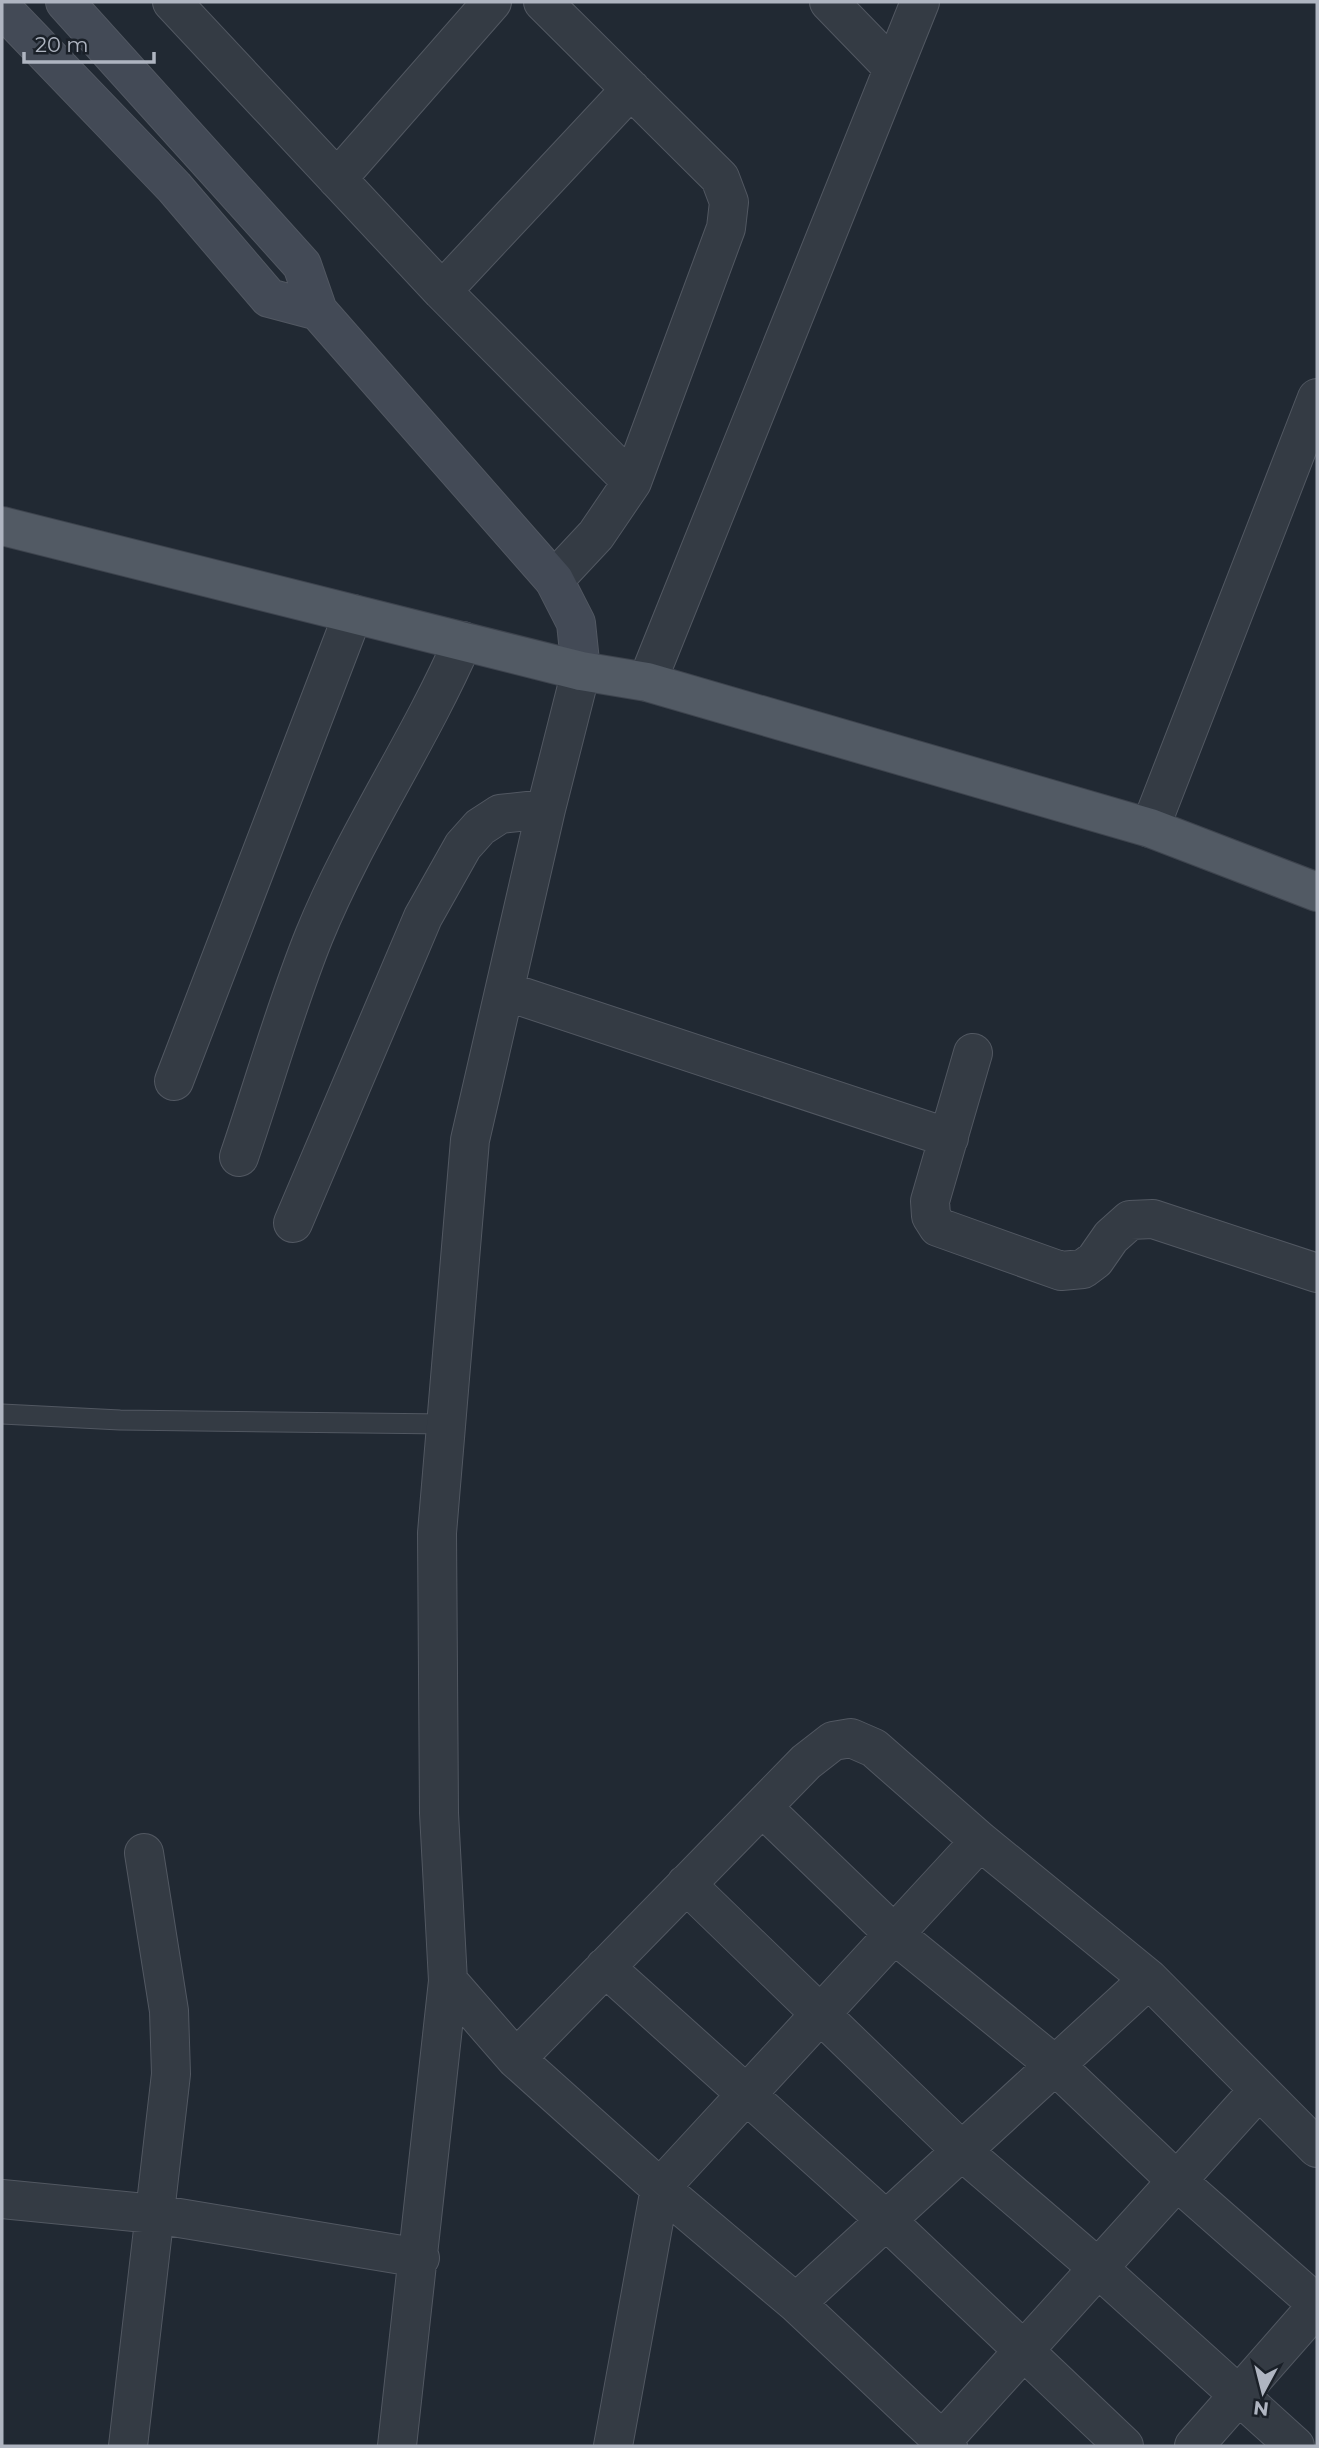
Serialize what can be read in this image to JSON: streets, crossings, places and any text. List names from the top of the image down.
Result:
{
  "scale_bar": "20 m",
  "north": "bottom"
}
